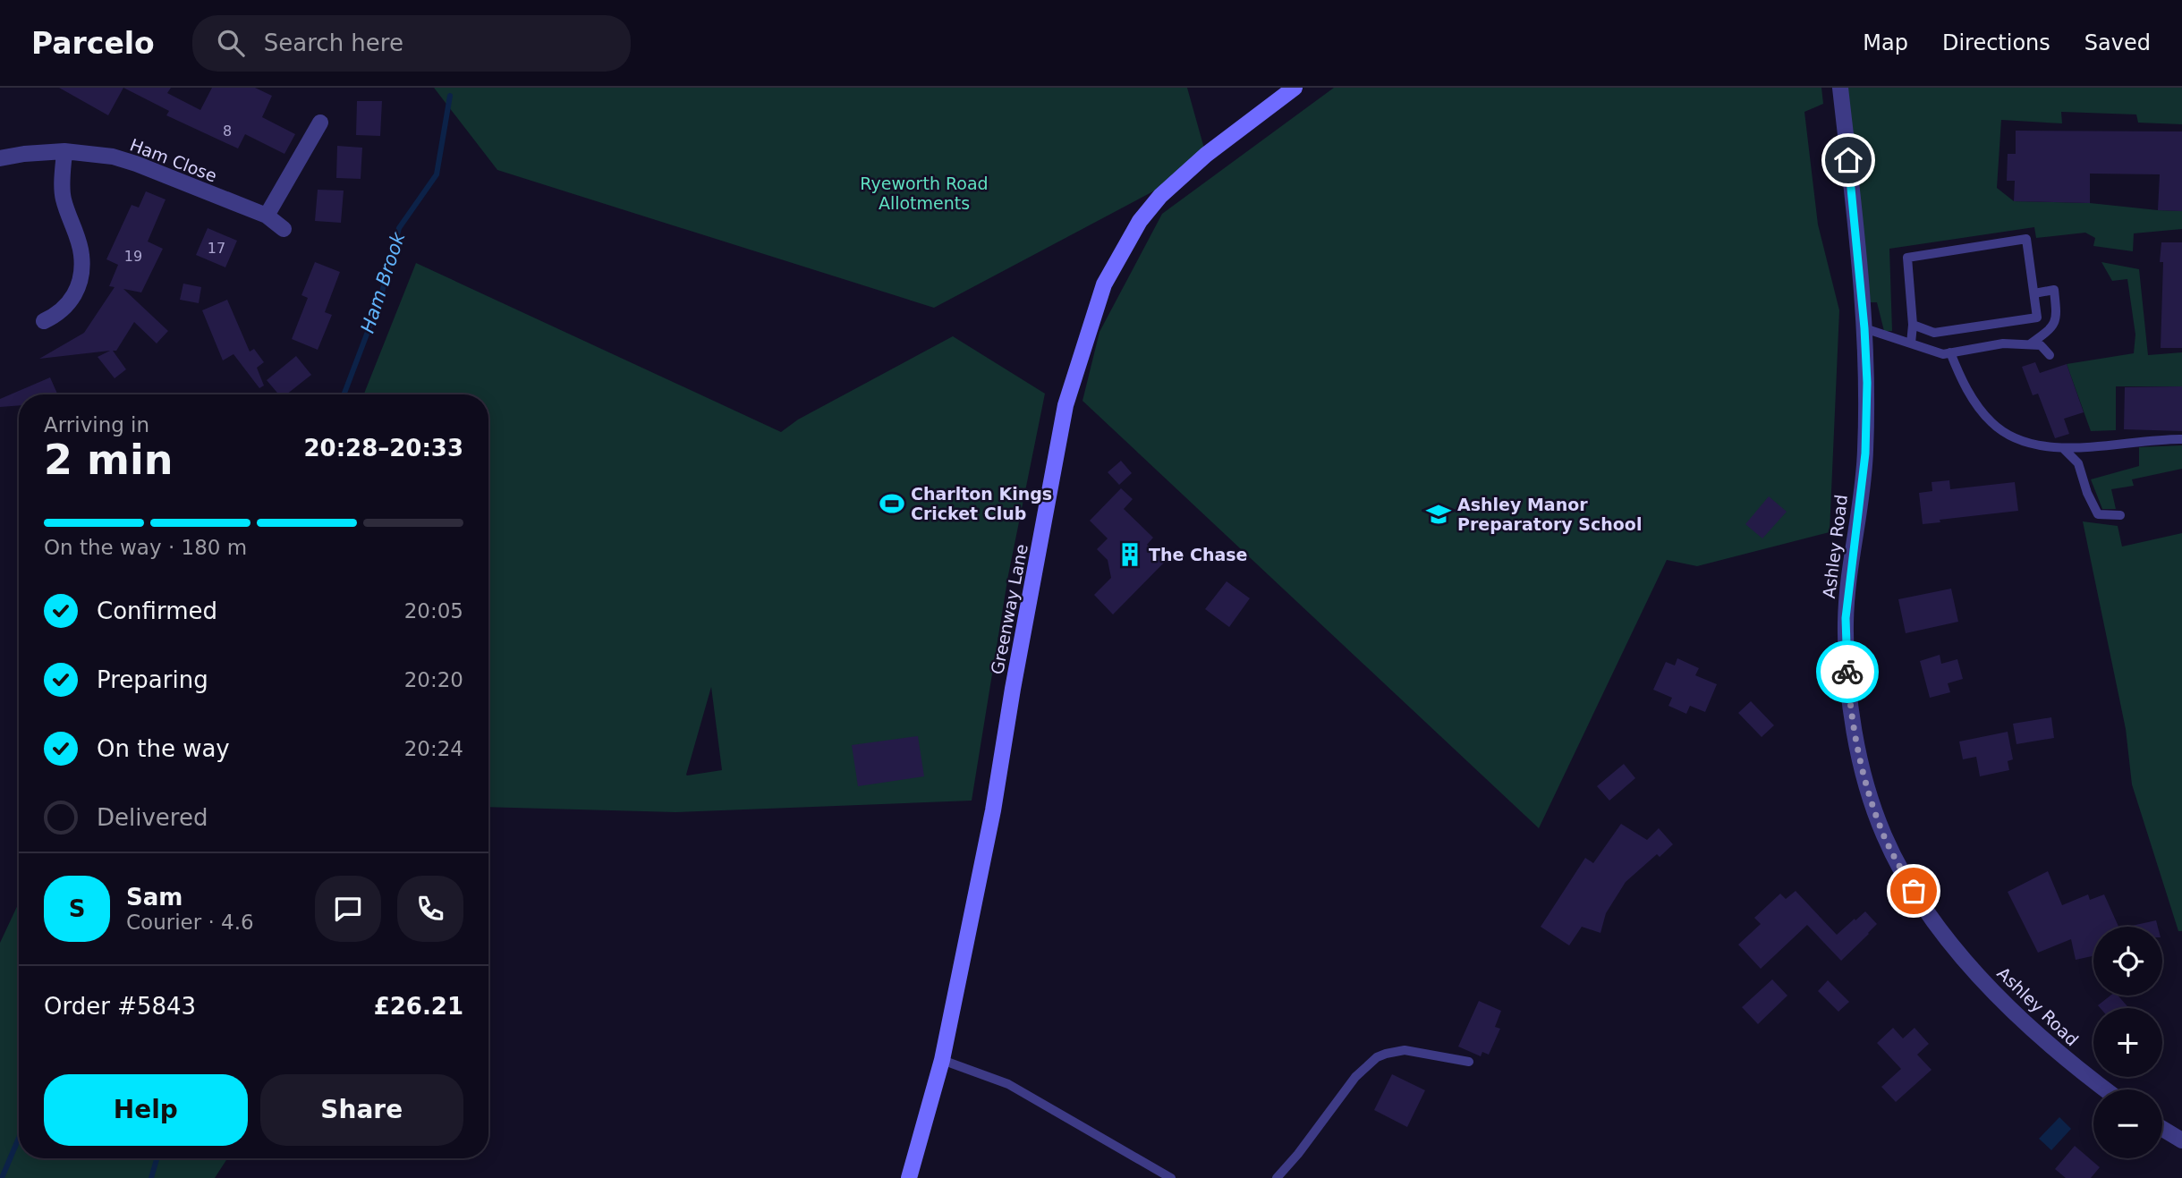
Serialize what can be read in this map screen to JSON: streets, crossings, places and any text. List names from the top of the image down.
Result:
{
  "streets": {
    "street": ["Ham Close", "Ashley Road", "Greenway Lane"]
  },
  "water": ["Ham Brook"],
  "parks": ["Ryeworth Road Allotments"],
  "places": {
    "sports": ["Charlton Kings Cricket Club"],
    "school or university": ["Ashley Manor Preparatory School"],
    "building": ["The Chase"]
  },
  "house_numbers": ["8", "17", "19"],
  "page": {
    "header": "Parcelo",
    "search": "Search here",
    "nav": ["Map", "Directions", "Saved"],
    "heading": ["2 min", "Arriving in", "20:28–20:33"],
    "panel": [
      "Sam",
      "Courier · 4.6",
      "Order #5843",
      "£26.21"
    ],
    "bar": "On the way · 180 m",
    "list": [
      ["Confirmed", "20:05"],
      ["Preparing", "20:20"],
      ["On the way", "20:24"],
      "Delivered"
    ],
    "round": "S",
    "map_buttons": ["+", "−"],
    "buttons": ["Help", "Share"]
  }
}
